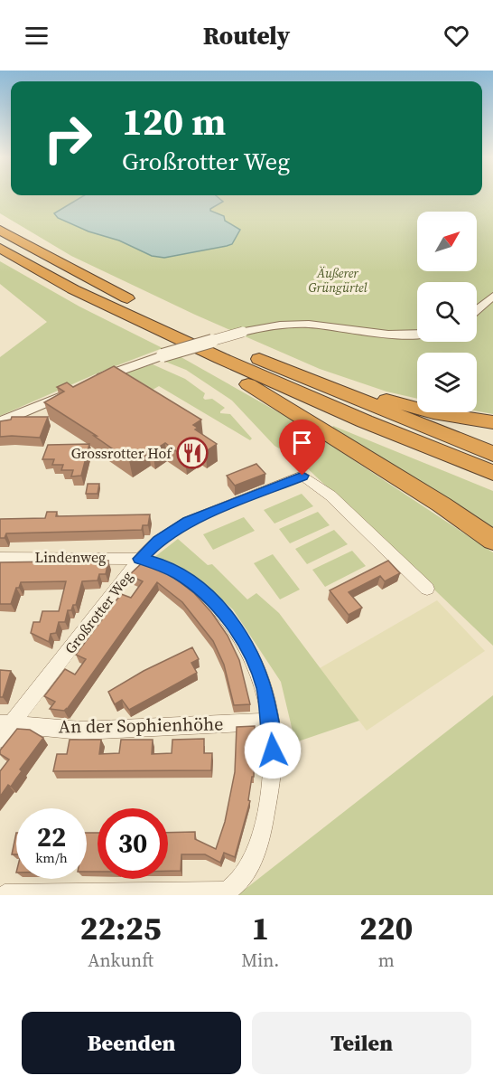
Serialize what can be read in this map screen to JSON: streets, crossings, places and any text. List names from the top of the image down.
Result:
{
  "streets": {
    "street": ["Lindenweg", "Großrotter Weg", "An der Sophienhöhe"]
  },
  "crossings": [
    ["Lindenweg", "Großrotter Weg"],
    ["Lindenweg", "An der Sophienhöhe"],
    ["Großrotter Weg", "An der Sophienhöhe"]
  ],
  "parks": ["Äußerer Grüngürtel"],
  "places": {
    "restaurant": ["Grossrotter Hof"]
  },
  "north": "top right",
  "page": {
    "header": "Routely",
    "turn": ["120 m", "Großrotter Weg"],
    "speed": "22 km/h",
    "limit": "30",
    "eta": [
      "22:25",
      "Ankunft",
      "1",
      "Min.",
      "220",
      "m"
    ],
    "buttons": ["Beenden", "Teilen"]
  }
}
